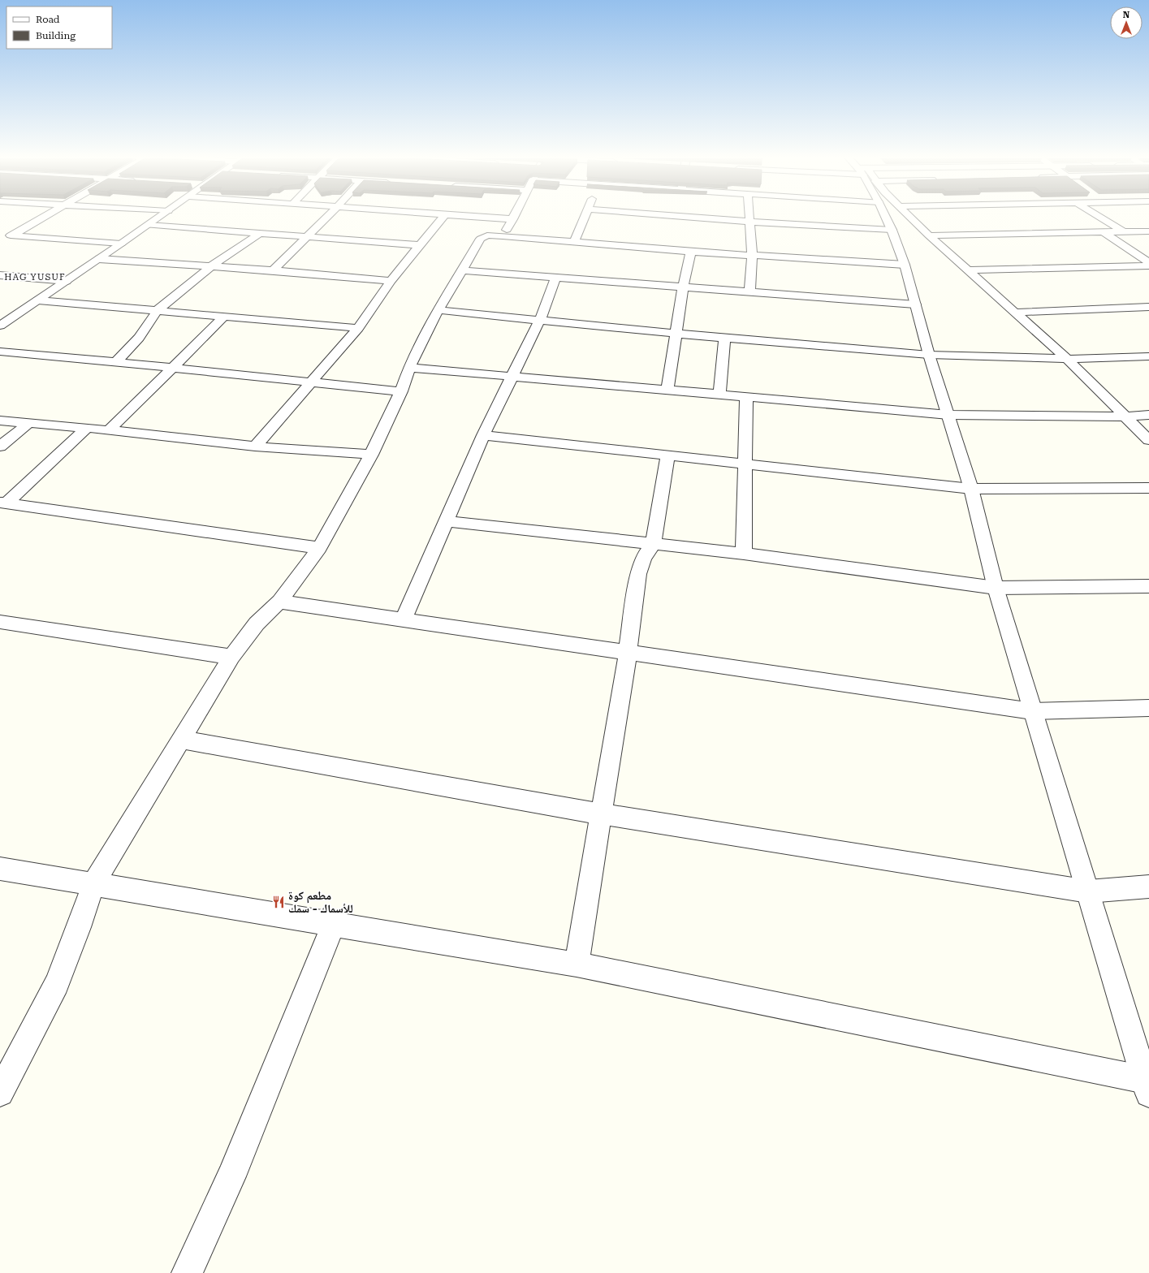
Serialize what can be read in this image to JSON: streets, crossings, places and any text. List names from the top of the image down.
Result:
{
  "districts": ["HAG YUSUF"],
  "places": {
    "restaurant": ["مطعم كوة للأسماك - سمك"]
  },
  "legend": ["Road", "Building"],
  "north": "top"
}
